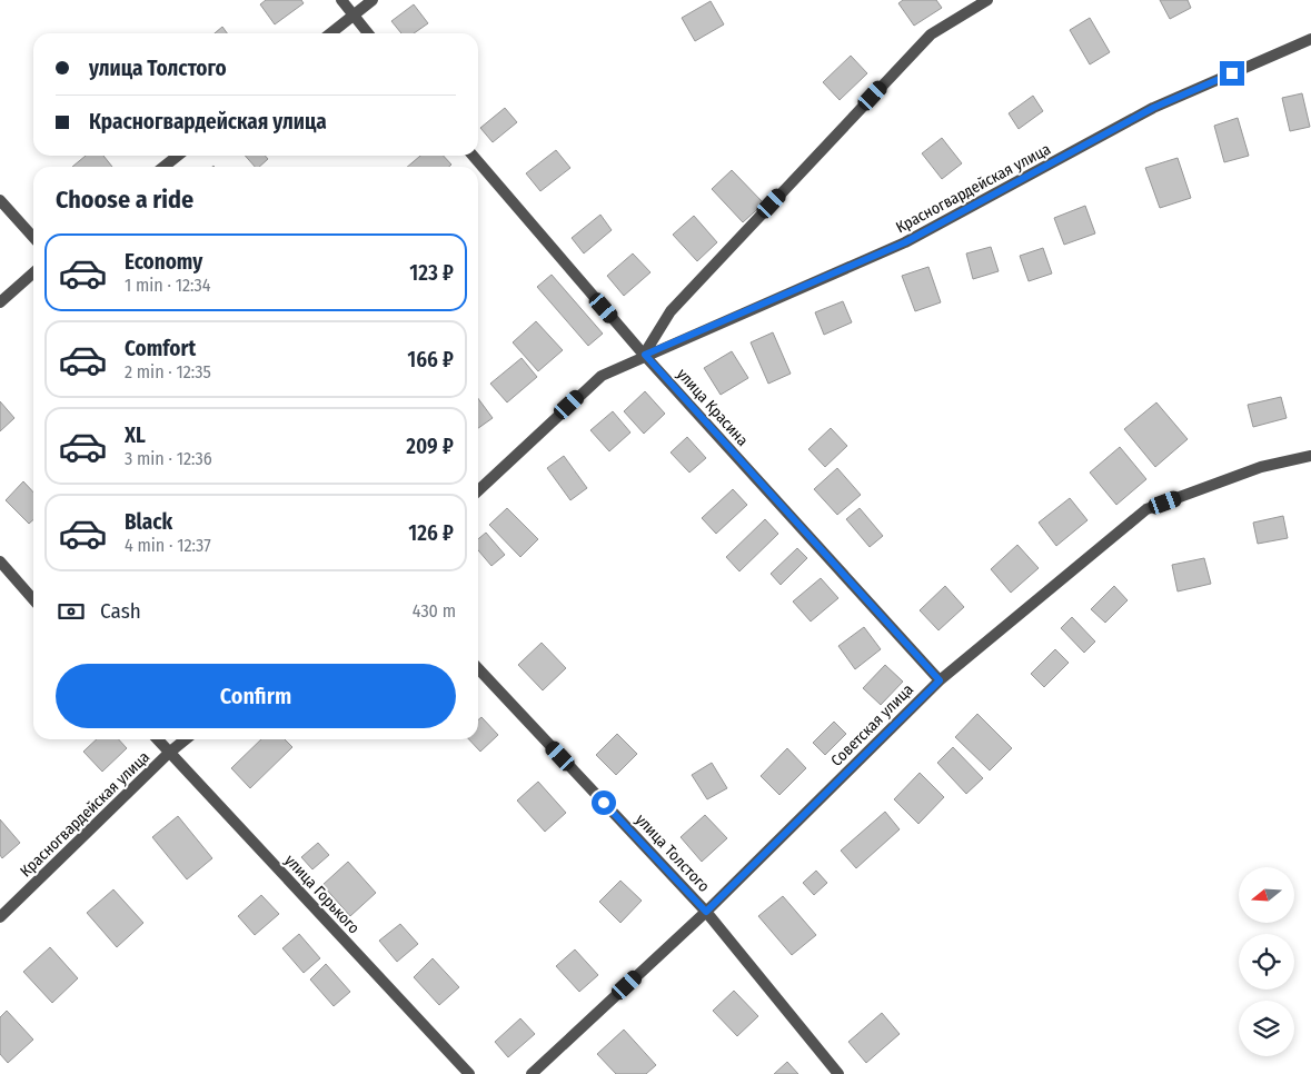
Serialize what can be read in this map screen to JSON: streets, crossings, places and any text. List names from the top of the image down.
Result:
{
  "streets": {
    "street": [
      "Красногвардейская улица",
      "улица Красина",
      "Советская улица",
      "улица Толстого",
      "улица Горького"
    ]
  },
  "crossings": [
    ["Красногвардейская улица", "улица Красина"],
    ["Красногвардейская улица", "улица Горького"],
    ["улица Красина", "Советская улица"],
    ["Советская улица", "улица Толстого"]
  ],
  "north": "left",
  "page": {
    "banner": ["улица Толстого", "Красногвардейская улица"],
    "heading": "Choose a ride",
    "list": [
      {
        "name": "Economy",
        "note": "1 min · 12:34",
        "value": "123 ₽"
      },
      {
        "name": "Comfort",
        "note": "2 min · 12:35",
        "value": "166 ₽"
      },
      {
        "name": "XL",
        "note": "3 min · 12:36",
        "value": "209 ₽"
      },
      {
        "name": "Black",
        "note": "4 min · 12:37",
        "value": "126 ₽"
      }
    ],
    "pay": ["Cash", "430 m"],
    "buttons": "Confirm"
  }
}
